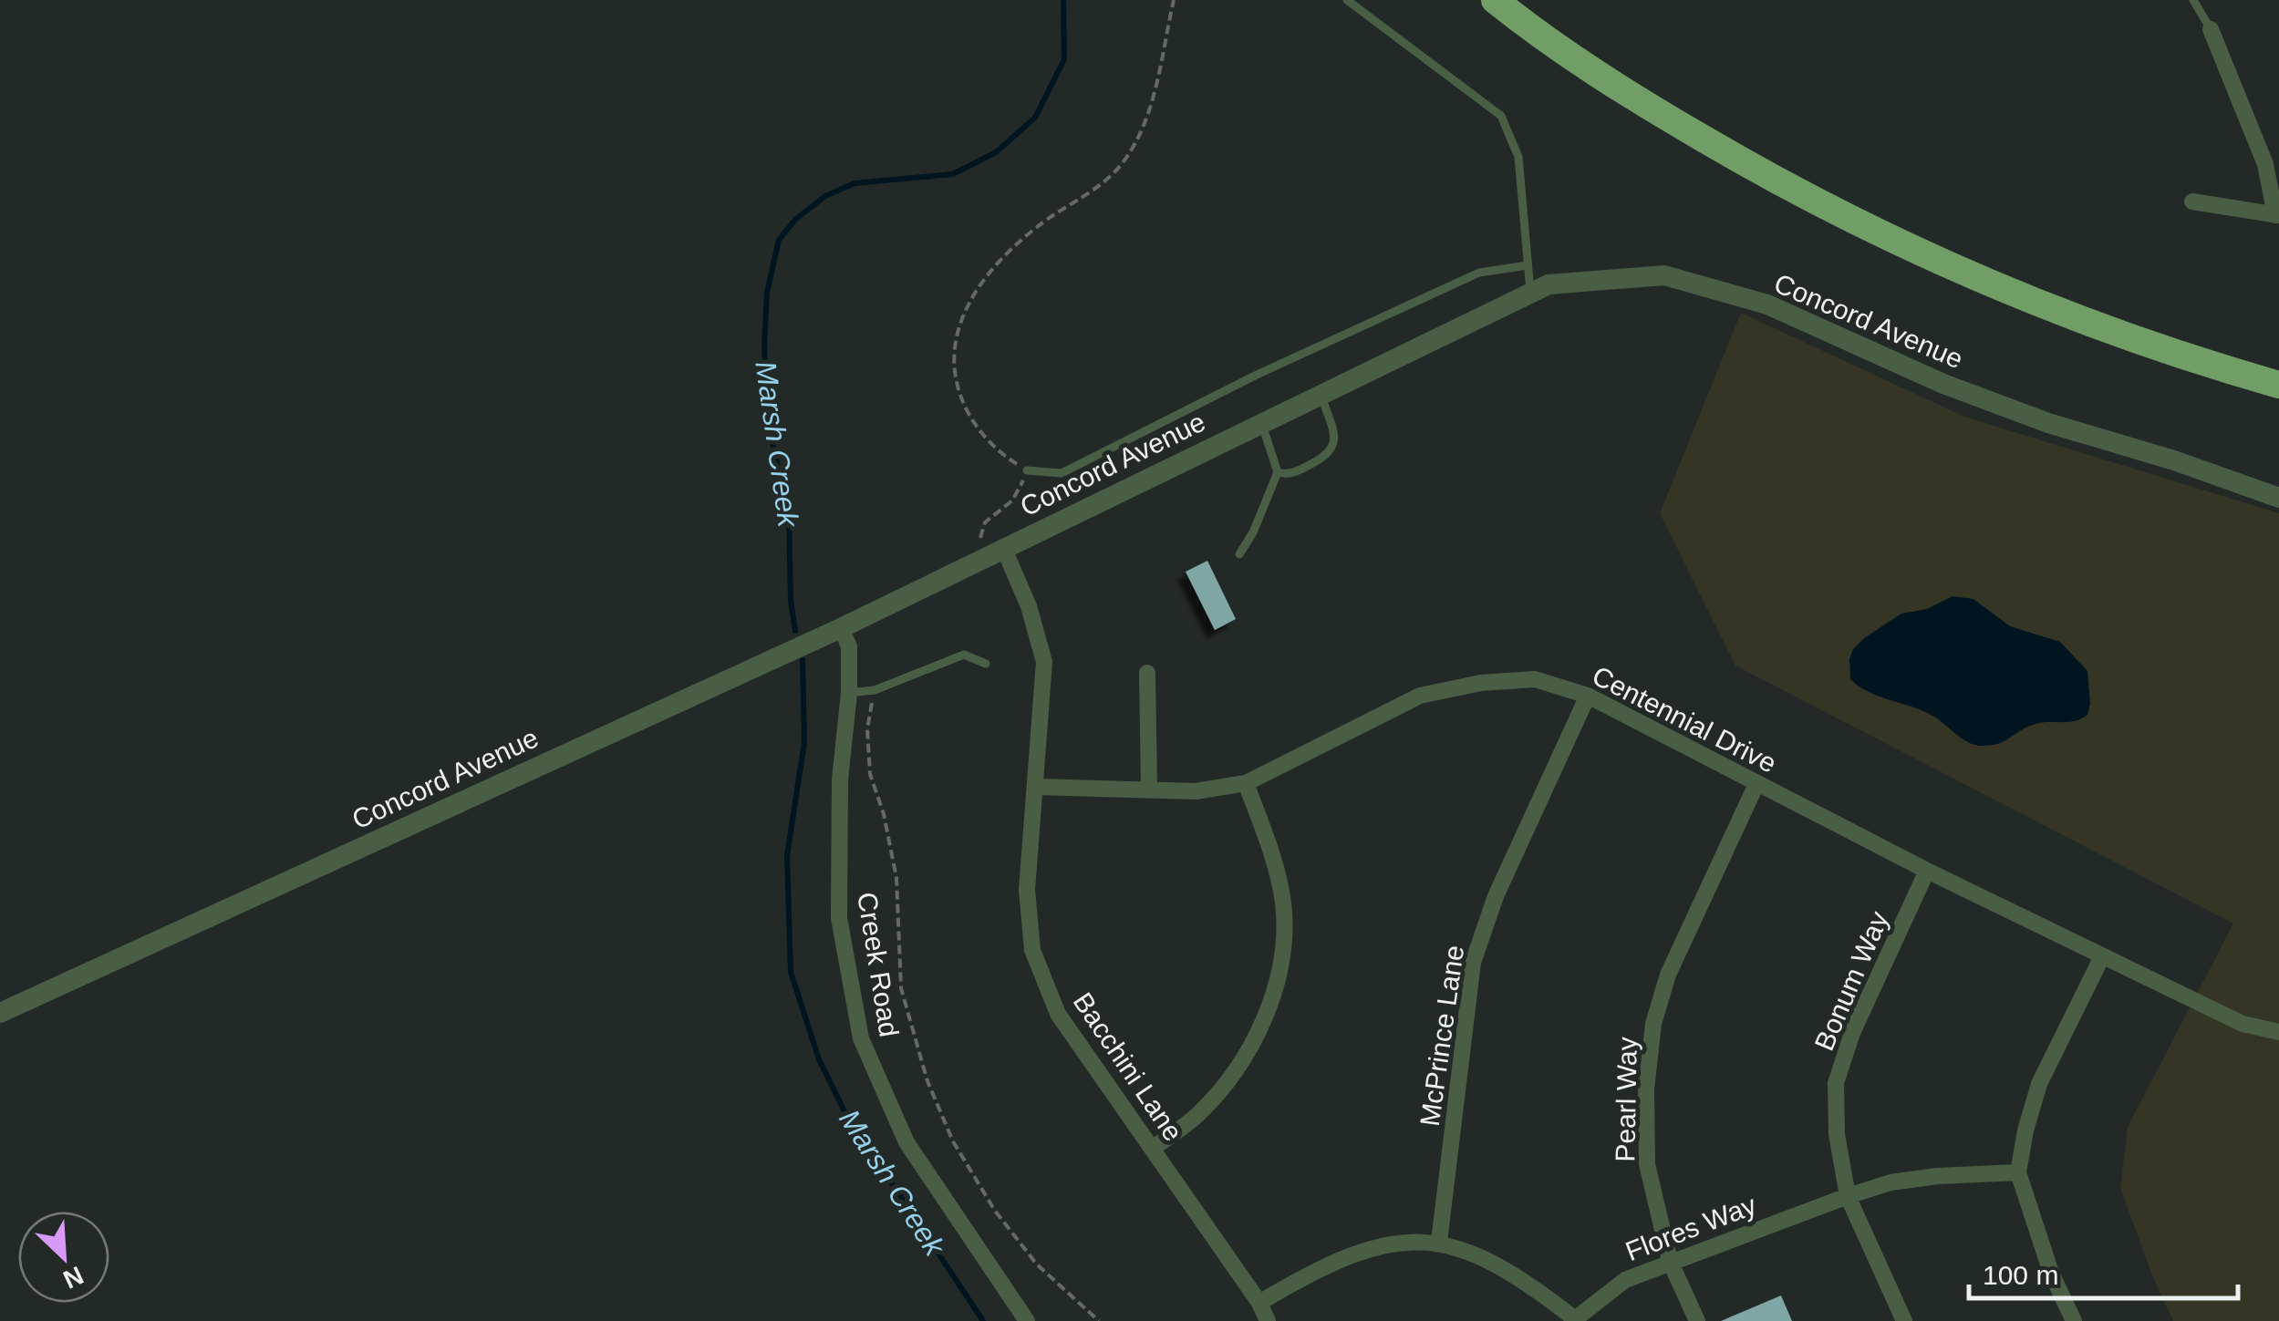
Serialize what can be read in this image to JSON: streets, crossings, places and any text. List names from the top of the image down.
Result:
{
  "streets": {
    "street": [
      "Concord Avenue",
      "Centennial Drive",
      "Creek Road",
      "Bonum Way",
      "McPrince Lane",
      "Bacchini Lane",
      "Pearl Way",
      "Flores Way"
    ]
  },
  "crossings": [
    ["Concord Avenue", "Creek Road"],
    ["Concord Avenue", "Bacchini Lane"],
    ["Centennial Drive", "Bonum Way"],
    ["Centennial Drive", "McPrince Lane"],
    ["Centennial Drive", "Bacchini Lane"],
    ["Centennial Drive", "Pearl Way"],
    ["Bonum Way", "Flores Way"],
    ["McPrince Lane", "Flores Way"],
    ["Bacchini Lane", "Flores Way"],
    ["Pearl Way", "Flores Way"]
  ],
  "water": ["Marsh Creek"],
  "scale_bar": "100 m",
  "north": "bottom right"
}
